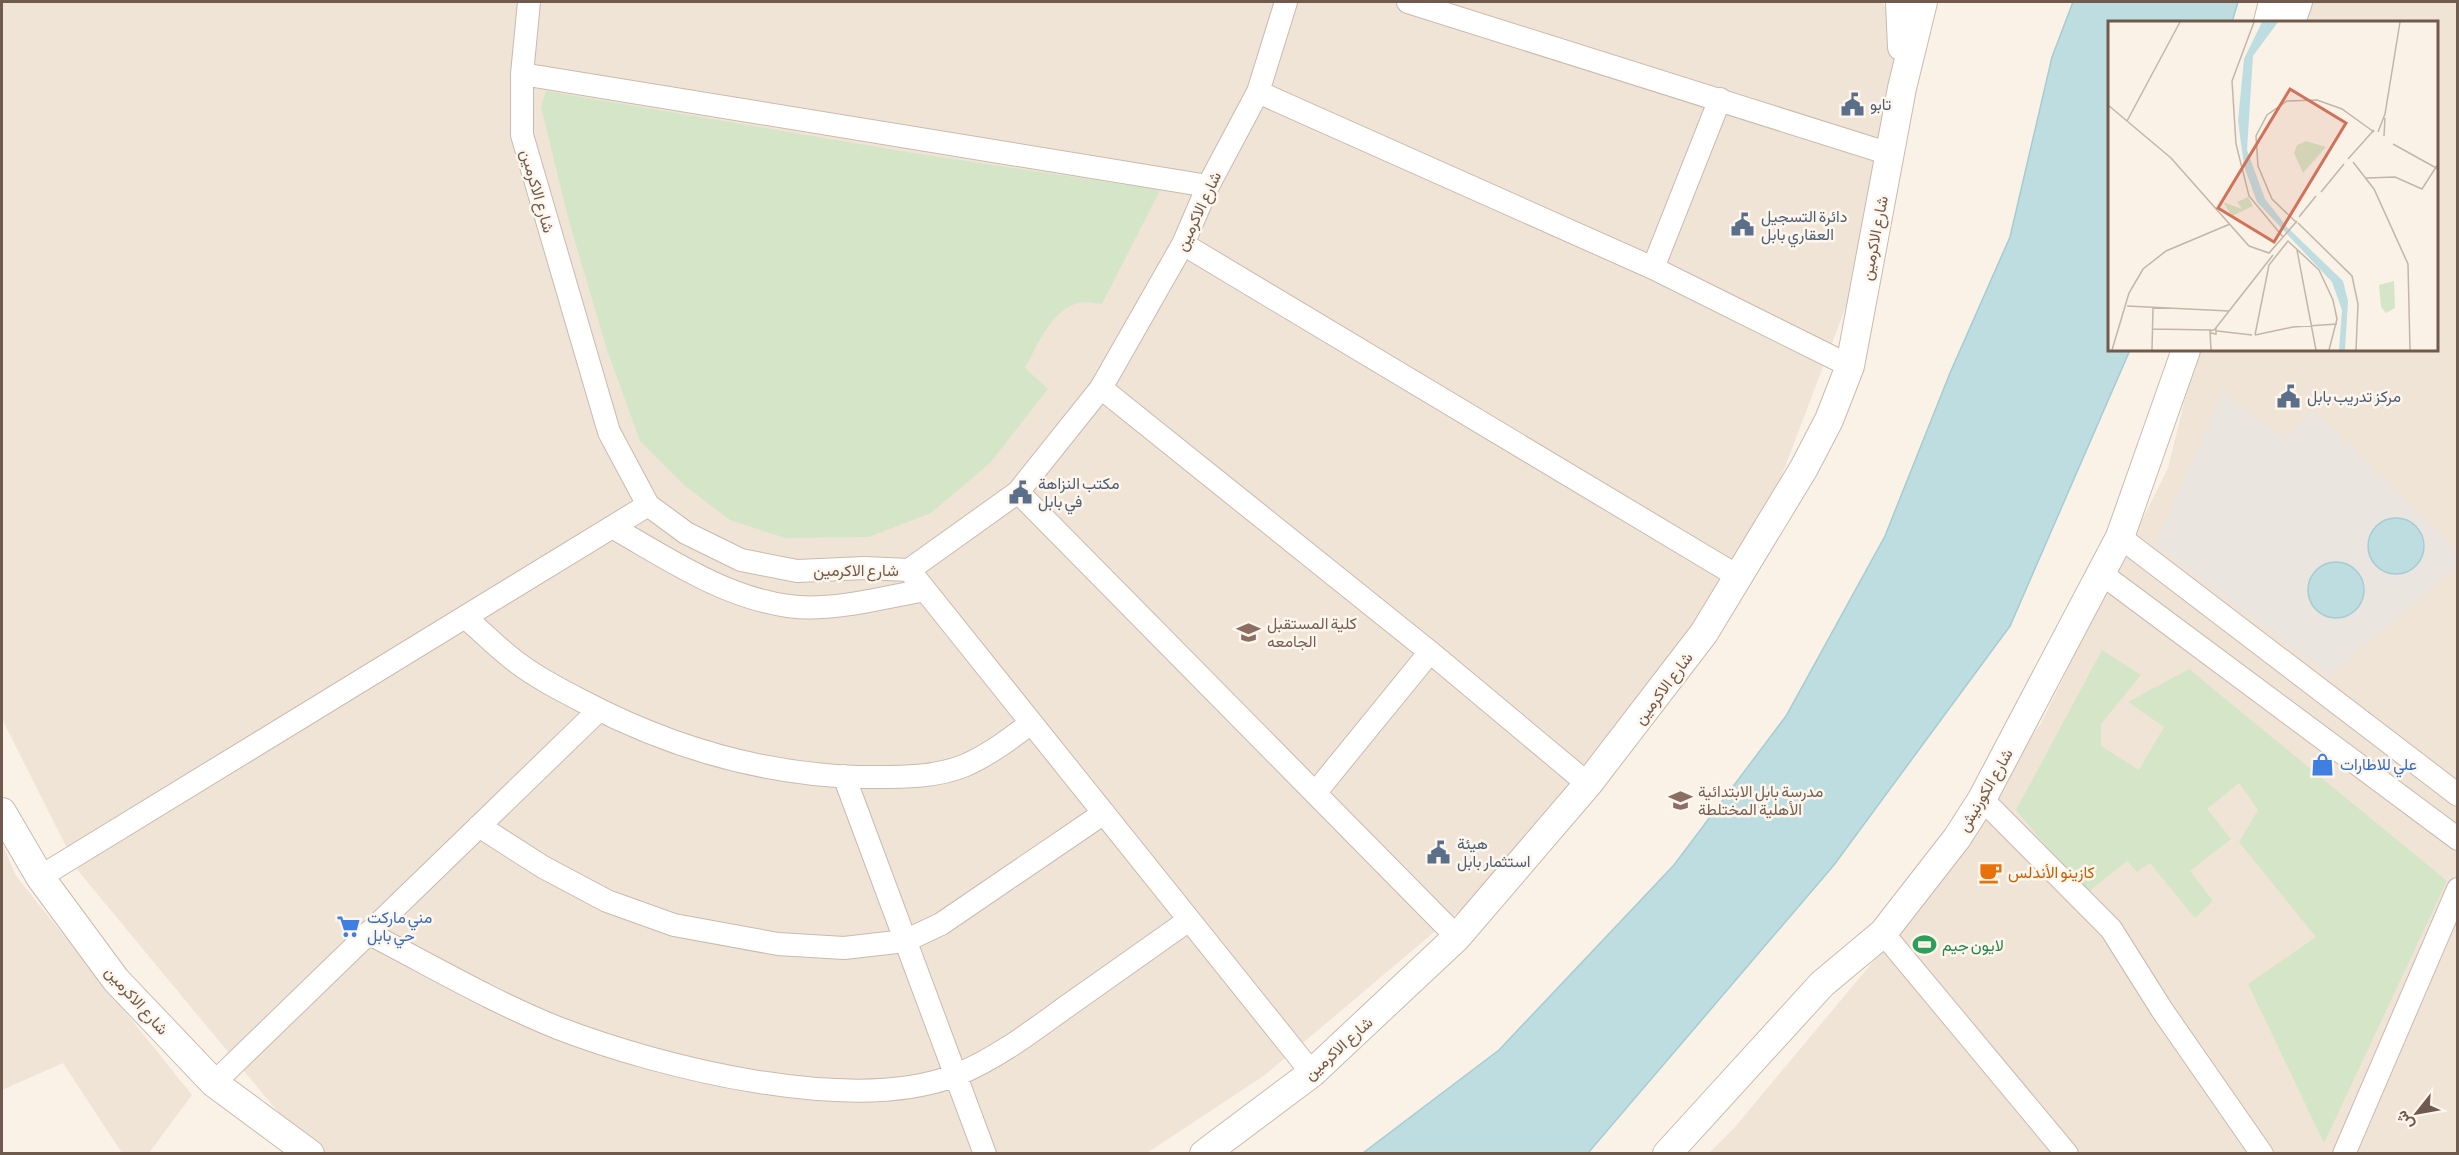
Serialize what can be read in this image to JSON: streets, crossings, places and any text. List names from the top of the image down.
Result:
{
  "streets": {
    "street": ["شارع الاكرمين", "شارع الكورنيش"]
  },
  "places": {
    "public building": [
      "تابو",
      "دائرة التسجيل العقاري بابل",
      "مركز تدريب بابل",
      "مكتب النزاهة في بابل",
      "هيئة استثمار بابل"
    ],
    "school or university": ["كلية المستقبل الجامعه", "مدرسة بابل الابتدائية الأهلية المختلطة"],
    "shop": ["علي للاطارات"],
    "cafe": ["كازينو الأندلس"],
    "supermarket": ["مني ماركت حي بابل"],
    "sports": ["لايون جيم"]
  },
  "north": "bottom left"
}
